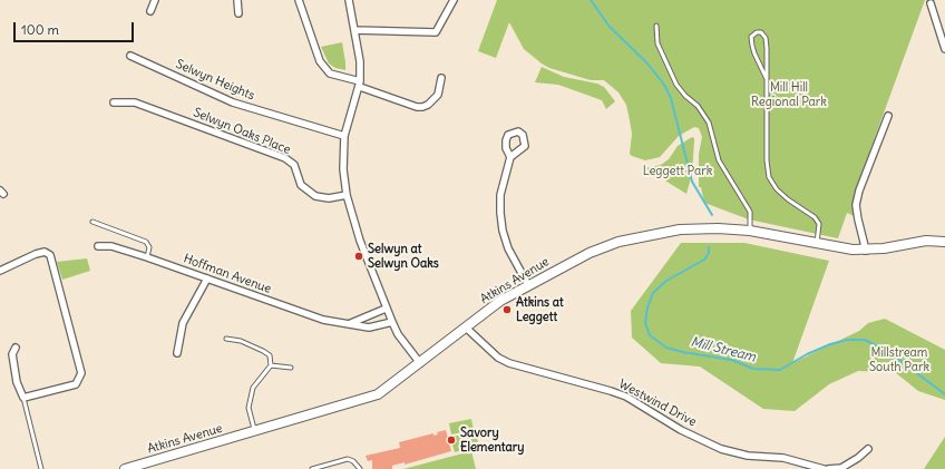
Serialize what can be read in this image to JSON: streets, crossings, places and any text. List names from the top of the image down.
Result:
{
  "streets": {
    "street": [
      "Selwyn Heights",
      "Selwyn Oaks Place",
      "Hoffman Avenue",
      "Atkins Avenue",
      "Westwind Drive"
    ]
  },
  "crossings": [
    ["Atkins Avenue", "Westwind Drive"]
  ],
  "water": ["Mill Stream"],
  "parks": ["Mill Hill Regional Park", "Leggett Park", "Millstream South Park"],
  "places": ["Selwyn at Selwyn Oaks", "Atkins at Leggett", "Savory Elementary"],
  "scale_bar": "100 m"
}
